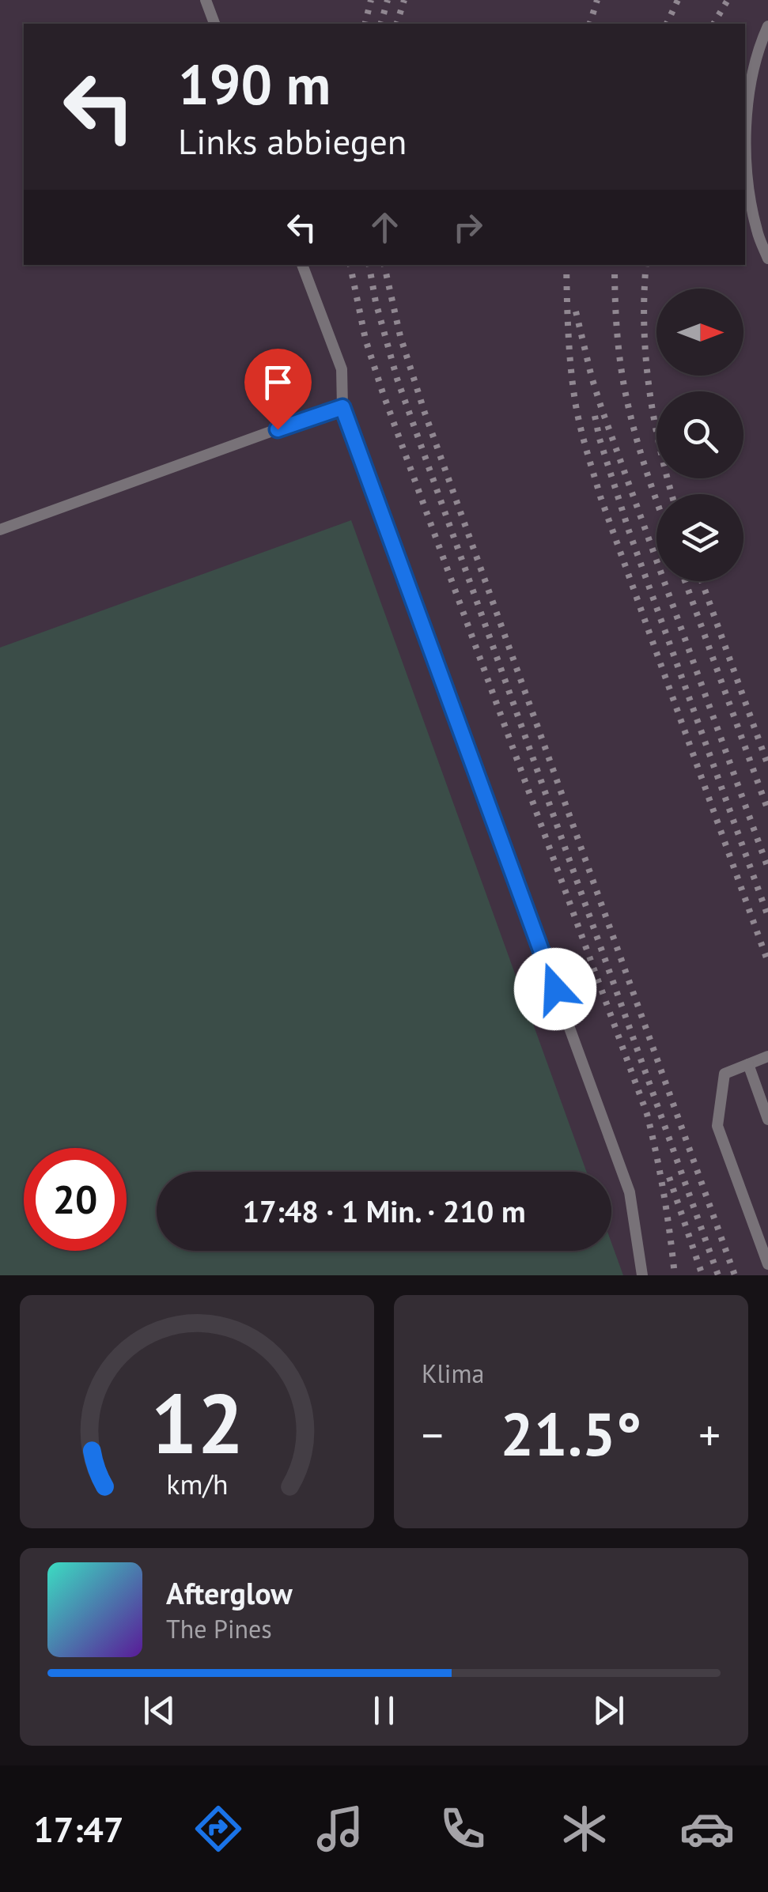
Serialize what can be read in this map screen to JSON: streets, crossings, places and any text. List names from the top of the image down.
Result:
{
  "north": "right",
  "page": {
    "turn": ["190 m", "Links abbiegen"],
    "limit": "20",
    "trip": "17:48 · 1 Min. · 210 m",
    "tile": "Klima",
    "heat": ["−", "21.5°", "+"],
    "song": ["Afterglow", "The Pines"],
    "tabs": "17:47",
    "gauge": ["12", "km/h"]
  }
}
